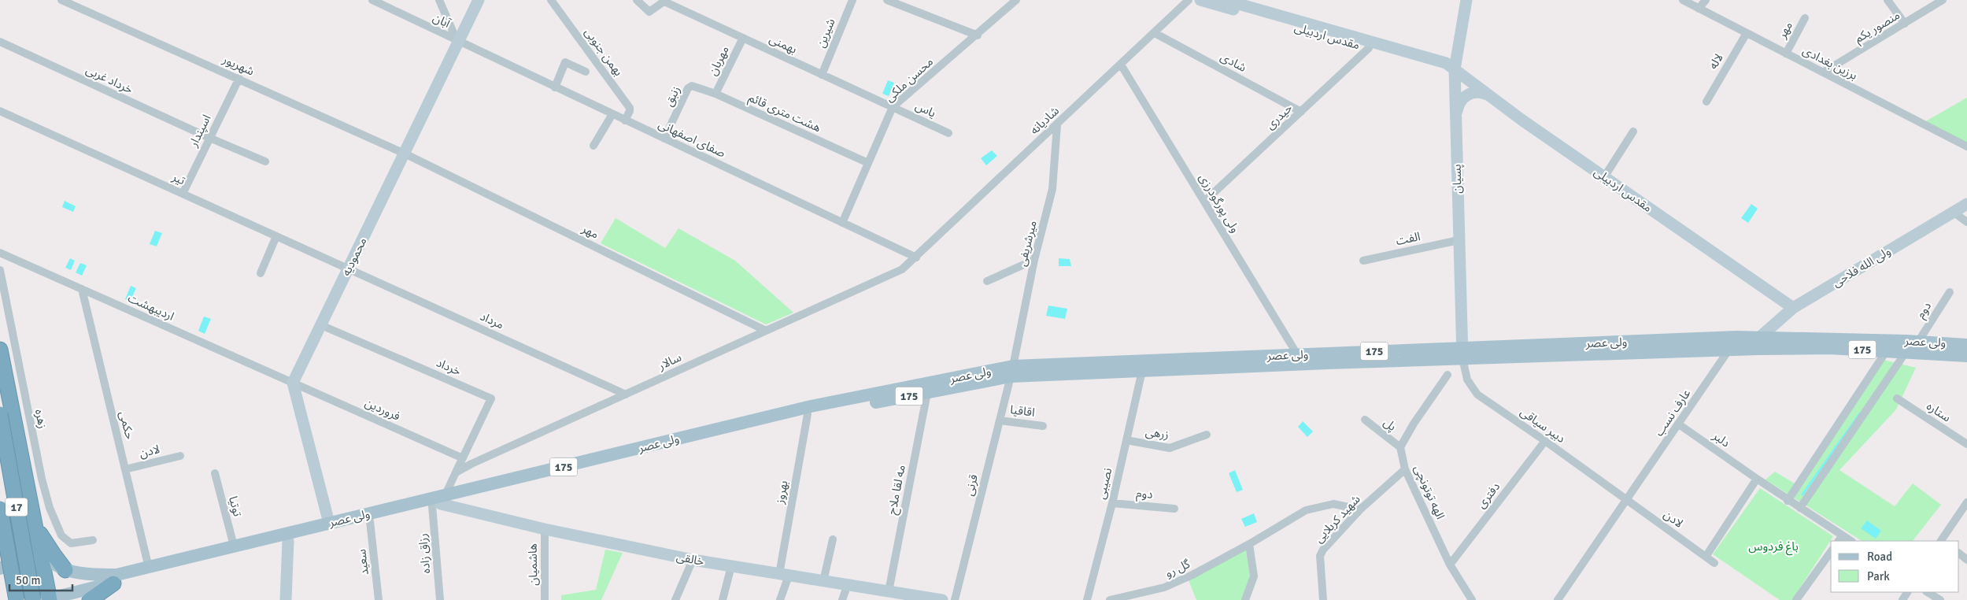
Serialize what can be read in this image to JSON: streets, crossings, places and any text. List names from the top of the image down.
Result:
{
  "streets": {
    "highway": ["17"],
    "main road": ["ولی عصر", "175"],
    "street": [
      "آبان",
      "منصور یکم",
      "مهر",
      "شیرین",
      "مقدس اردبیلی",
      "بهمنی",
      "بهمن جنوبی",
      "مهربان",
      "لاله",
      "شادی",
      "برزین بغدادی",
      "شهریور",
      "خرداد غربی",
      "محسن ملکی",
      "زنبق",
      "یاس",
      "هشت متری قائم",
      "حیدری",
      "شادیانه",
      "اسپندار",
      "صفای اصفهانی",
      "تیر",
      "پسیان",
      "ولی پورگودرزی",
      "الفت",
      "میرشریفی",
      "محمودیه",
      "ولی‌ الله فلاحی",
      "اردیبهشت",
      "دوم",
      "مرداد",
      "سالار",
      "خرداد",
      "فروردین",
      "اقاقیا",
      "ستاره",
      "عارف نسب",
      "زهره",
      "پل",
      "حکمی",
      "دبیر سیاقی",
      "زرهی",
      "دلبر",
      "لادن",
      "نصیبی",
      "قرنی",
      "مه لقا ملاح",
      "بهروز",
      "الهه توتونچی",
      "دفتری",
      "توتیا",
      "شهید کربلایی",
      "رزاق زاده",
      "خالقی",
      "سعید",
      "هاشمیان",
      "گل رو"
    ]
  },
  "crossings": [
    ["آبان", "صفای اصفهانی"],
    ["آبان", "محمودیه"],
    ["منصور یکم", "برزین بغدادی"],
    ["مهر", "برزین بغدادی"],
    ["مهر", "شهریور"],
    ["مهر", "محمودیه"],
    ["مهر", "سالار"],
    ["شیرین", "بهمنی"],
    ["مقدس اردبیلی", "حیدری"],
    ["مقدس اردبیلی", "پسیان"],
    ["مقدس اردبیلی", "ولی‌ الله فلاحی"],
    ["بهمنی", "مهربان"],
    ["بهمنی", "محسن ملکی"],
    ["بهمنی", "یاس"],
    ["بهمن جنوبی", "صفای اصفهانی"],
    ["مهربان", "هشت متری قائم"],
    ["لاله", "برزین بغدادی"],
    ["شادی", "حیدری"],
    ["شادی", "شادیانه"],
    ["شهریور", "اسپندار"],
    ["شهریور", "محمودیه"],
    ["خرداد غربی", "اسپندار"],
    ["محسن ملکی", "یاس"],
    ["محسن ملکی", "هشت متری قائم"],
    ["محسن ملکی", "صفای اصفهانی"],
    ["زنبق", "هشت متری قائم"],
    ["زنبق", "صفای اصفهانی"],
    ["حیدری", "ولی پورگودرزی"],
    ["شادیانه", "صفای اصفهانی"],
    ["شادیانه", "ولی پورگودرزی"],
    ["شادیانه", "میرشریفی"],
    ["شادیانه", "سالار"],
    ["اسپندار", "تیر"],
    ["صفای اصفهانی", "محمودیه"],
    ["صفای اصفهانی", "سالار"],
    ["تیر", "محمودیه"],
    ["تیر", "مرداد"],
    ["پسیان", "الفت"],
    ["پسیان", "ولی عصر"],
    ["پسیان", "دبیر سیاقی"],
    ["ولی پورگودرزی", "ولی عصر"],
    ["میرشریفی", "ولی عصر"],
    ["میرشریفی", "قرنی"],
    ["محمودیه", "اردیبهشت"],
    ["محمودیه", "مرداد"],
    ["محمودیه", "خرداد"],
    ["محمودیه", "فروردین"],
    ["ولی‌ الله فلاحی", "ولی عصر"],
    ["اردیبهشت", "فروردین"],
    ["اردیبهشت", "حکمی"],
    ["دوم", "ولی عصر"],
    ["دوم", "نصیبی"],
    ["مرداد", "سالار"],
    ["ولی عصر", "عارف نسب"],
    ["ولی عصر", "حکمی"],
    ["ولی عصر", "دبیر سیاقی"],
    ["ولی عصر", "نصیبی"],
    ["ولی عصر", "قرنی"],
    ["ولی عصر", "مه لقا ملاح"],
    ["ولی عصر", "بهروز"],
    ["ولی عصر", "توتیا"],
    ["ولی عصر", "رزاق زاده"],
    ["ولی عصر", "خالقی"],
    ["ولی عصر", "سعید"],
    ["سالار", "خرداد"],
    ["خرداد", "فروردین"],
    ["اقاقیا", "قرنی"],
    ["عارف نسب", "دبیر سیاقی"],
    ["عارف نسب", "دلبر"],
    ["عارف نسب", "لادن"],
    ["پل", "الهه توتونچی"],
    ["حکمی", "لادن"],
    ["دبیر سیاقی", "لادن"],
    ["دبیر سیاقی", "دفتری"],
    ["زرهی", "نصیبی"],
    ["مه لقا ملاح", "خالقی"],
    ["بهروز", "خالقی"],
    ["الهه توتونچی", "دفتری"],
    ["الهه توتونچی", "شهید کربلایی"],
    ["شهید کربلایی", "گل رو"],
    ["رزاق زاده", "خالقی"],
    ["خالقی", "هاشمیان"]
  ],
  "parks": ["باغ فردوس"],
  "legend": ["Road", "Park"],
  "scale_bar": "50 m"
}
